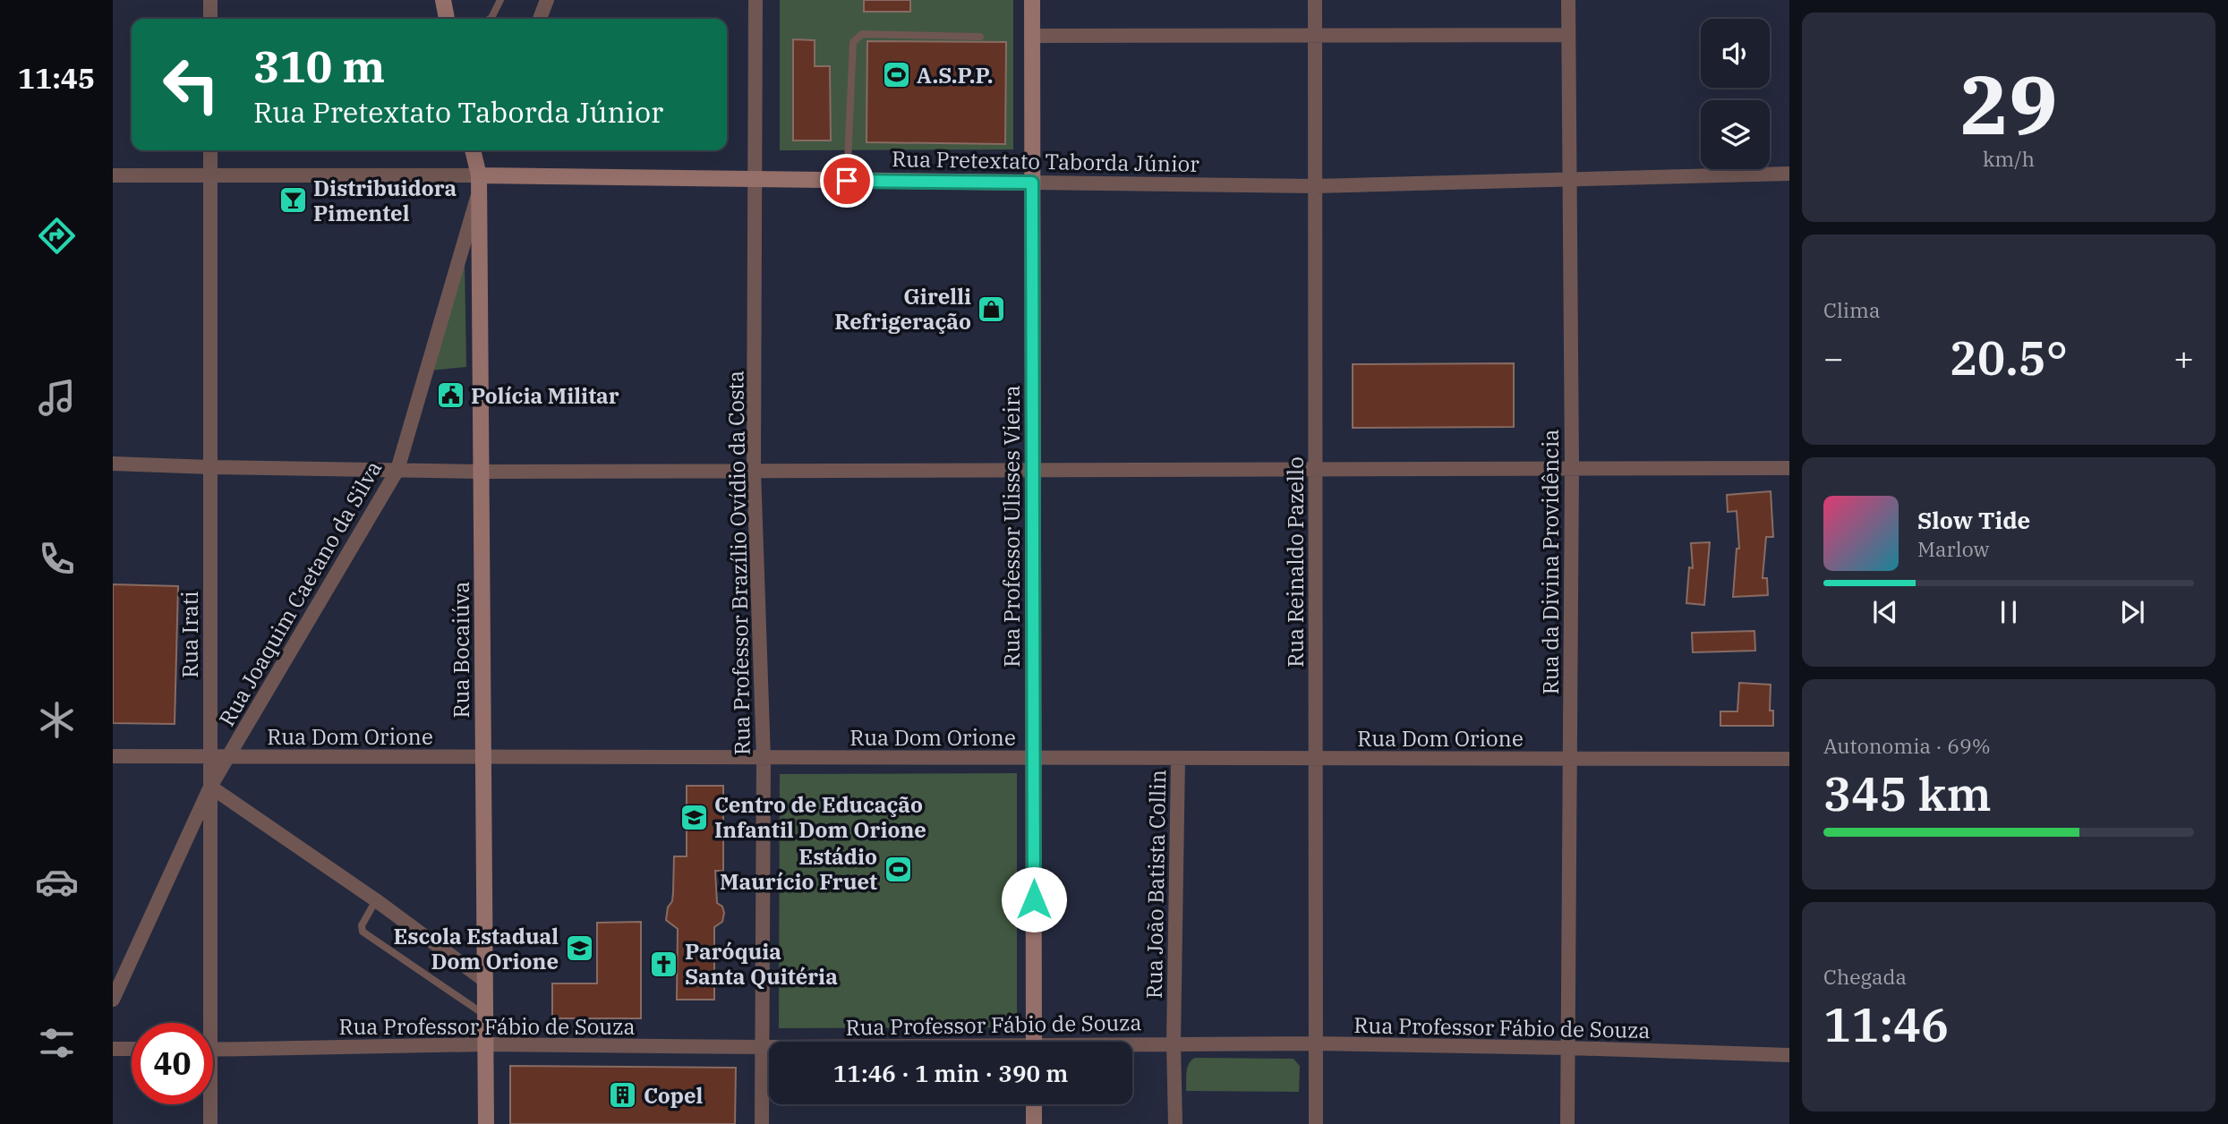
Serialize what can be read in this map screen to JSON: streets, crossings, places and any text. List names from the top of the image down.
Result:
{
  "streets": {
    "street": [
      "Rua Pretextato Taborda Júnior",
      "Rua Professor Ulisses Vieira",
      "Rua Reinaldo Pazello",
      "Rua da Divina Providência",
      "Rua Professor Brazílio Ovídio da Costa",
      "Rua Joaquim Caetano da Silva",
      "Rua Irati",
      "Rua Bocaiúva",
      "Rua Dom Orione",
      "Rua João Batista Collin",
      "Rua Professor Fábio de Souza"
    ]
  },
  "crossings": [
    ["Rua Pretextato Taborda Júnior", "Rua Professor Ulisses Vieira"],
    ["Rua Pretextato Taborda Júnior", "Rua Reinaldo Pazello"],
    ["Rua Pretextato Taborda Júnior", "Rua da Divina Providência"],
    ["Rua Pretextato Taborda Júnior", "Rua Professor Brazílio Ovídio da Costa"],
    ["Rua Pretextato Taborda Júnior", "Rua Joaquim Caetano da Silva"],
    ["Rua Pretextato Taborda Júnior", "Rua Irati"],
    ["Rua Pretextato Taborda Júnior", "Rua Bocaiúva"],
    ["Rua Professor Ulisses Vieira", "Rua Dom Orione"],
    ["Rua Reinaldo Pazello", "Rua Dom Orione"],
    ["Rua Reinaldo Pazello", "Rua Professor Fábio de Souza"],
    ["Rua da Divina Providência", "Rua Dom Orione"],
    ["Rua da Divina Providência", "Rua Professor Fábio de Souza"],
    ["Rua Professor Brazílio Ovídio da Costa", "Rua Dom Orione"],
    ["Rua Professor Brazílio Ovídio da Costa", "Rua Professor Fábio de Souza"],
    ["Rua Joaquim Caetano da Silva", "Rua Irati"],
    ["Rua Joaquim Caetano da Silva", "Rua Bocaiúva"],
    ["Rua Joaquim Caetano da Silva", "Rua Dom Orione"],
    ["Rua Irati", "Rua Dom Orione"],
    ["Rua Bocaiúva", "Rua Dom Orione"],
    ["Rua Bocaiúva", "Rua Professor Fábio de Souza"],
    ["Rua Dom Orione", "Rua João Batista Collin"],
    ["Rua João Batista Collin", "Rua Professor Fábio de Souza"]
  ],
  "places": {
    "sports": ["A.S.P.P.", "Estádio Maurício Fruet"],
    "bar": ["Distribuidora Pimentel"],
    "shop": ["Girelli Refrigeração"],
    "public building": ["Polícia Militar"],
    "school or university": ["Centro de Educação Infantil Dom Orione", "Escola Estadual Dom Orione"],
    "church": ["Paróquia Santa Quitéria"],
    "building": ["Copel"]
  },
  "page": {
    "tabs": "11:45",
    "tile": [
      ["29", "km/h"],
      "Clima",
      ["Autonomia · 69%", "345 km"],
      ["Chegada", "11:46"]
    ],
    "turn": ["310 m", "Rua Pretextato Taborda Júnior"],
    "heat": ["−", "20.5°", "+"],
    "song": ["Slow Tide", "Marlow"],
    "limit": "40",
    "trip": "11:46 · 1 min · 390 m"
  }
}
